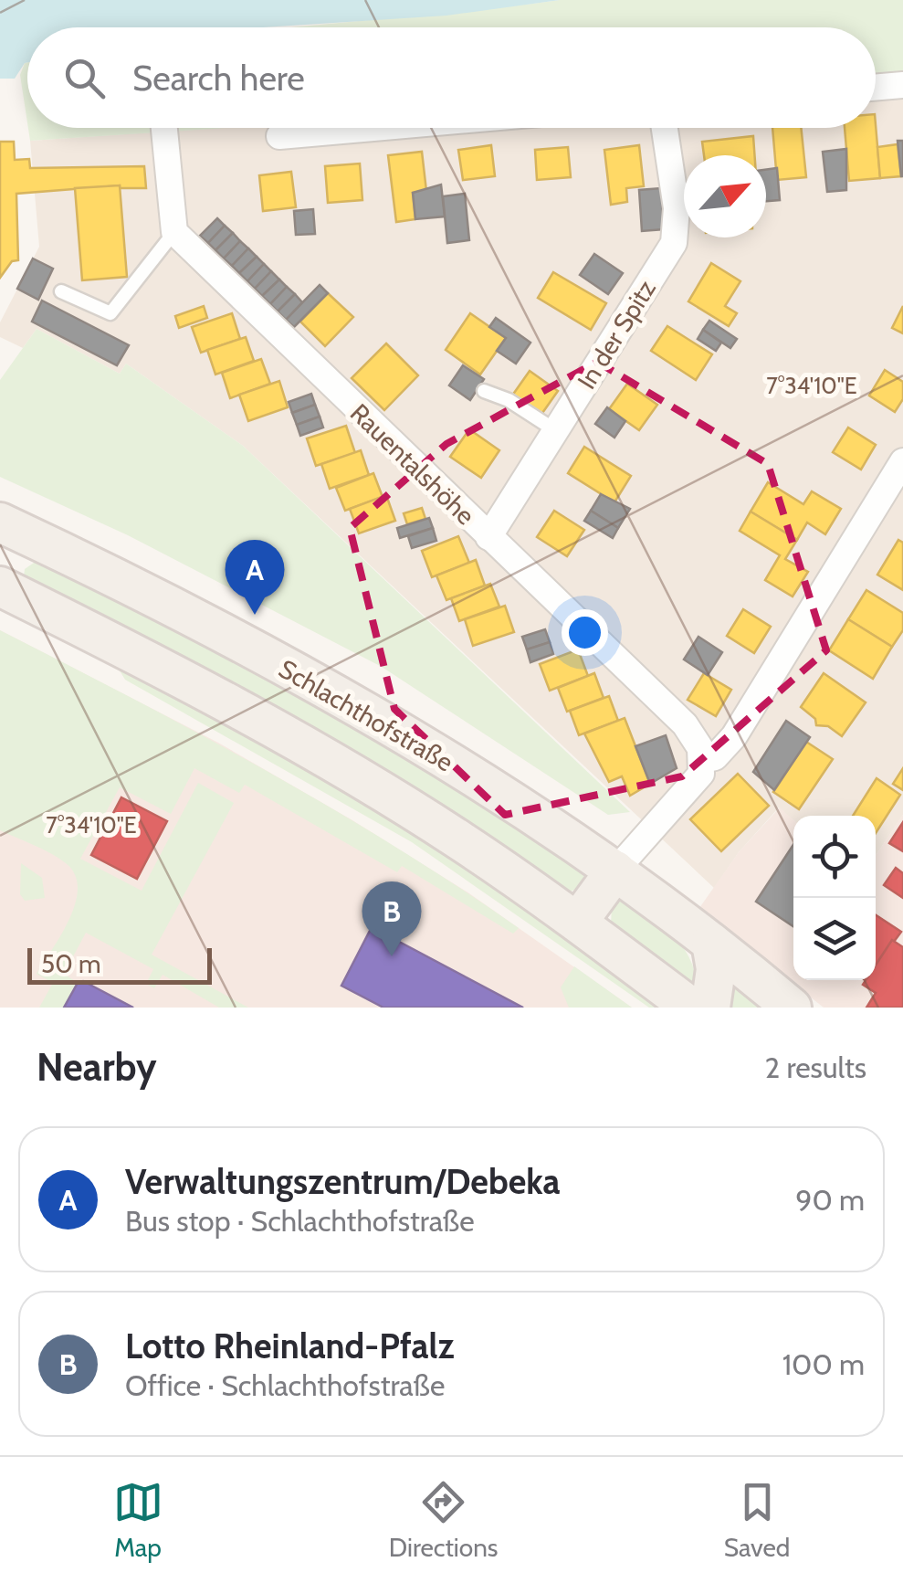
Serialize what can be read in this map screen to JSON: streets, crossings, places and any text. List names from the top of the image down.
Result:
{
  "streets": {
    "main road": ["Schlachthofstraße"],
    "street": ["In der Spitz", "Rauentalshöhe"]
  },
  "crossings": [
    ["In der Spitz", "Rauentalshöhe"]
  ],
  "scale_bar": "50 m",
  "north": "top right",
  "page": {
    "search": "Search here",
    "pins": ["A", "B"],
    "scale": "50 m",
    "heading": ["Nearby", "2 results"],
    "list": [
      {
        "mark": "A",
        "name": "Verwaltungszentrum/Debeka",
        "note": "Bus stop · Schlachthofstraße",
        "value": "90 m"
      },
      {
        "mark": "B",
        "name": "Lotto Rheinland-Pfalz",
        "note": "Office · Schlachthofstraße",
        "value": "100 m"
      }
    ],
    "nav": ["Map", "Directions", "Saved"]
  },
  "coordinates": ["7°34'10\"E"]
}
